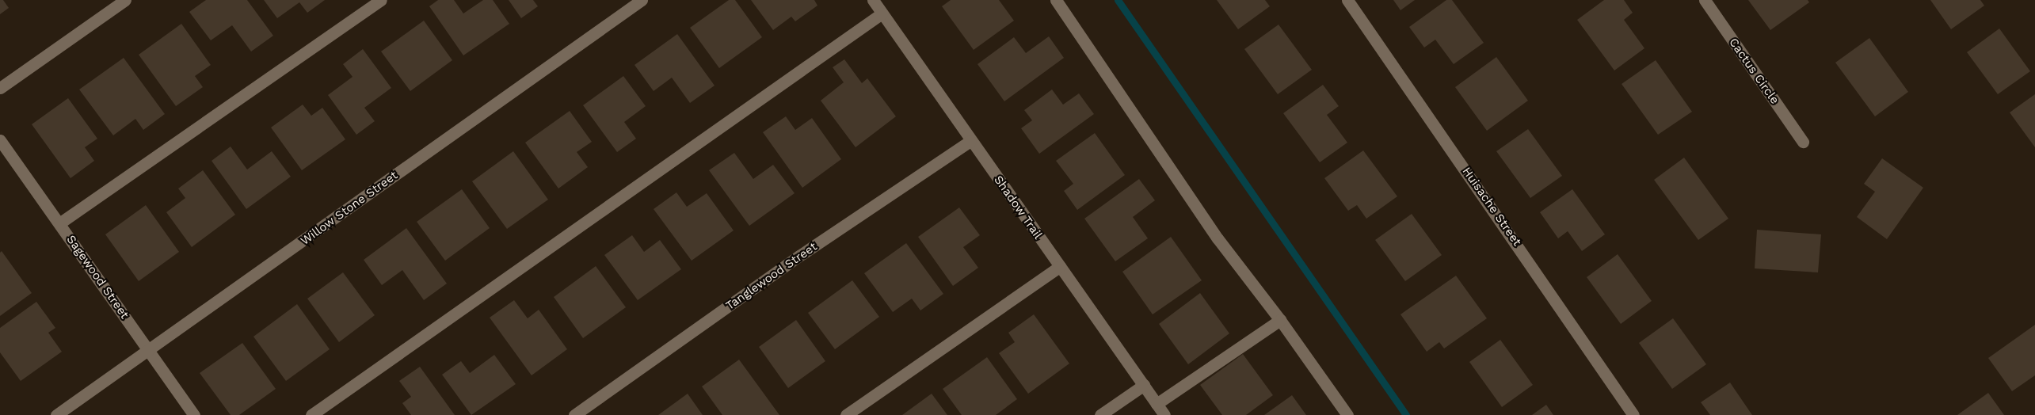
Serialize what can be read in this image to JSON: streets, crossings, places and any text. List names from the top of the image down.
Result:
{
  "streets": {
    "street": [
      "Cactus Circle",
      "Huisache Street",
      "Shadow Trail",
      "Willow Stone Street",
      "Tanglewood Street",
      "Sagewood Street"
    ]
  },
  "crossings": [
    ["Shadow Trail", "Tanglewood Street"],
    ["Willow Stone Street", "Sagewood Street"]
  ]
}
